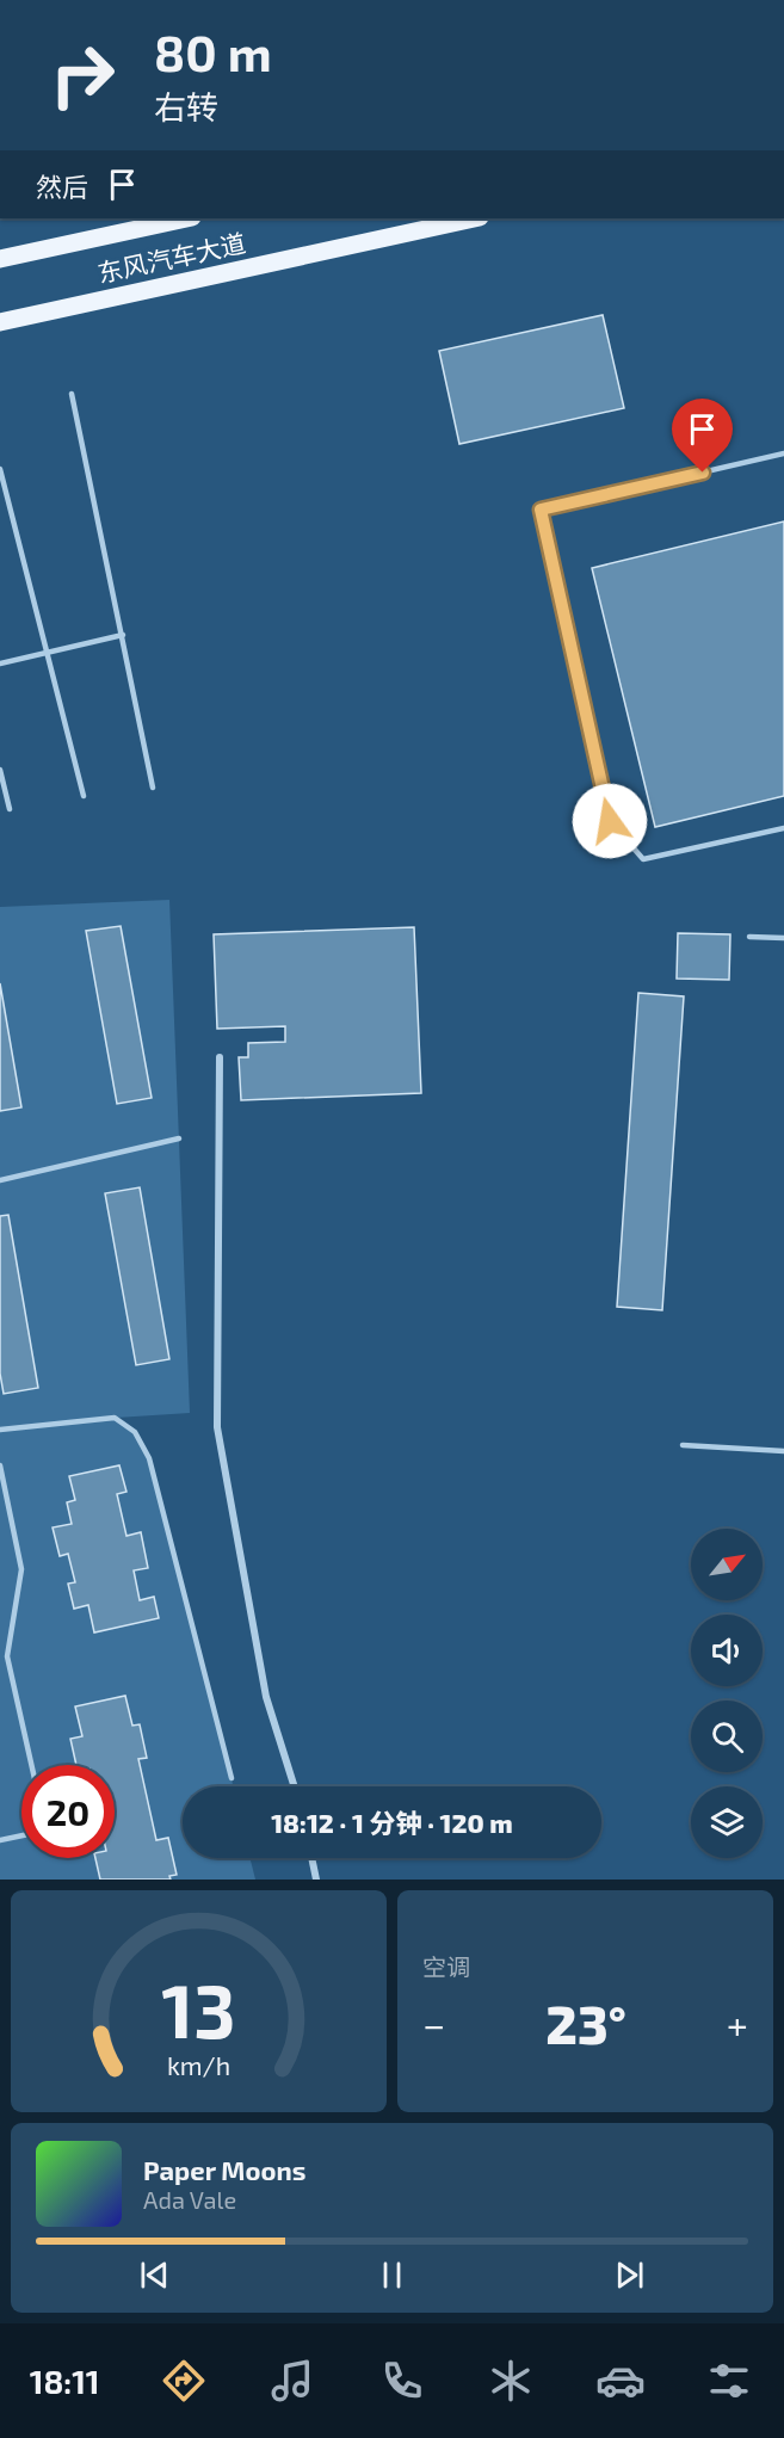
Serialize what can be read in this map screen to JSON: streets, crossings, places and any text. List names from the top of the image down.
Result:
{
  "streets": {
    "main road": ["东风汽车大道"]
  },
  "north": "top right",
  "page": {
    "turn": ["80 m", "右转"],
    "then": "然后",
    "limit": "20",
    "trip": "18:12 · 1 分钟 · 120 m",
    "tile": "空调",
    "heat": ["−", "23°", "+"],
    "song": ["Paper Moons", "Ada Vale"],
    "tabs": "18:11",
    "gauge": ["13", "km/h"]
  }
}
